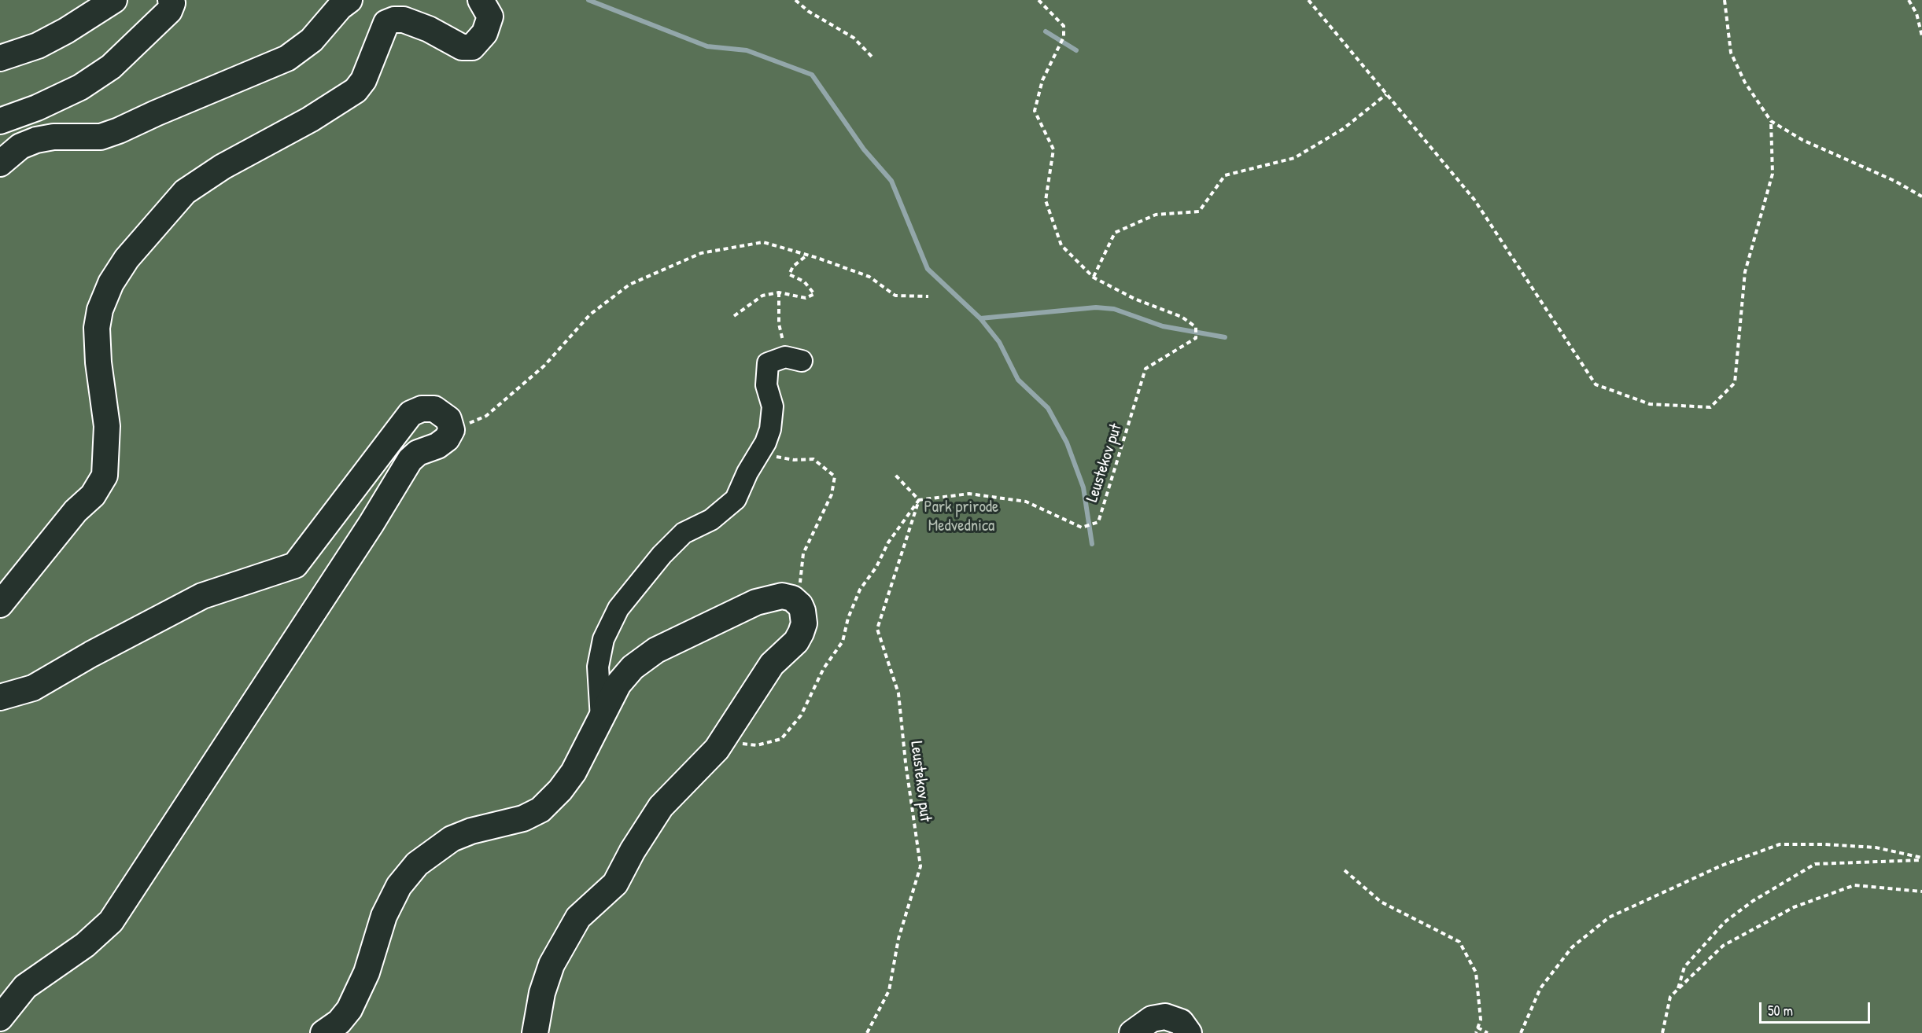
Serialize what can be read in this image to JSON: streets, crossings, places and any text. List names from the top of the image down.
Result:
{
  "streets": {
    "path": ["Leustekov put"]
  },
  "parks": ["Park prirode Medvednica"],
  "scale_bar": "50 m"
}
